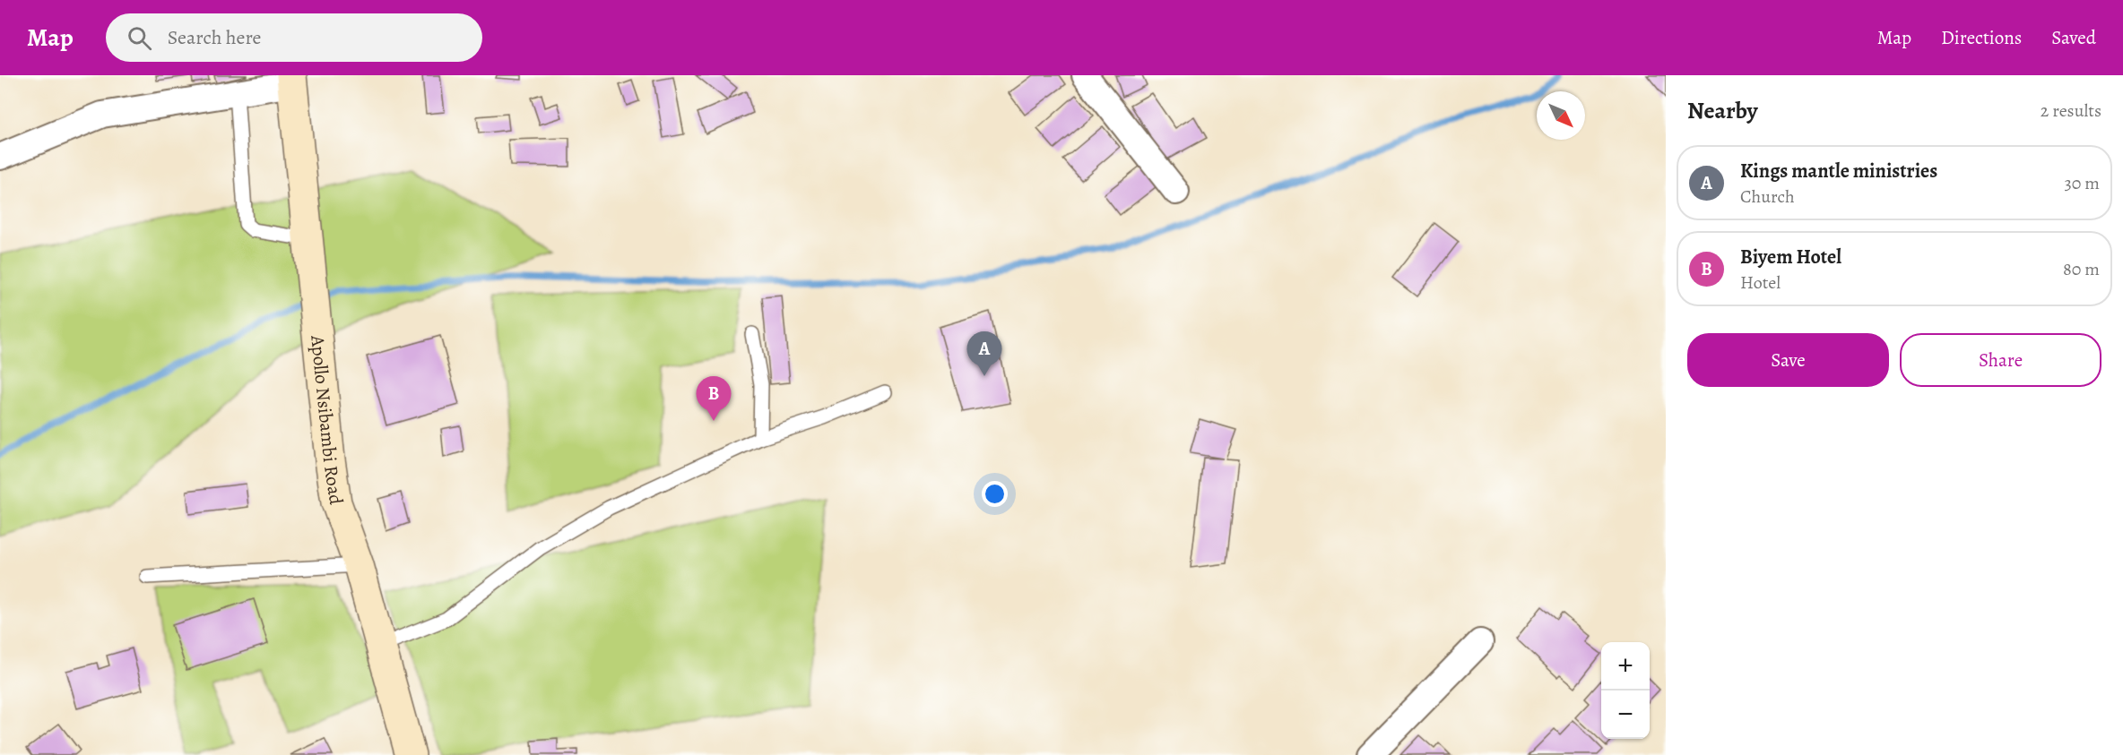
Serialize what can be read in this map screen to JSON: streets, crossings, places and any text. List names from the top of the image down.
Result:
{
  "streets": {
    "street": ["Apollo Nsibambi Road"]
  },
  "north": "bottom right",
  "page": {
    "header": "Map",
    "search": "Search here",
    "nav": ["Map", "Directions", "Saved"],
    "heading": ["Nearby", "2 results"],
    "list": [
      {
        "mark": "A",
        "name": "Kings mantle ministries",
        "note": "Church",
        "value": "30 m"
      },
      {
        "mark": "B",
        "name": "Biyem Hotel",
        "note": "Hotel",
        "value": "80 m"
      }
    ],
    "buttons": ["Save", "Share"],
    "pins": ["A", "B"],
    "map_buttons": ["+", "−"]
  }
}
